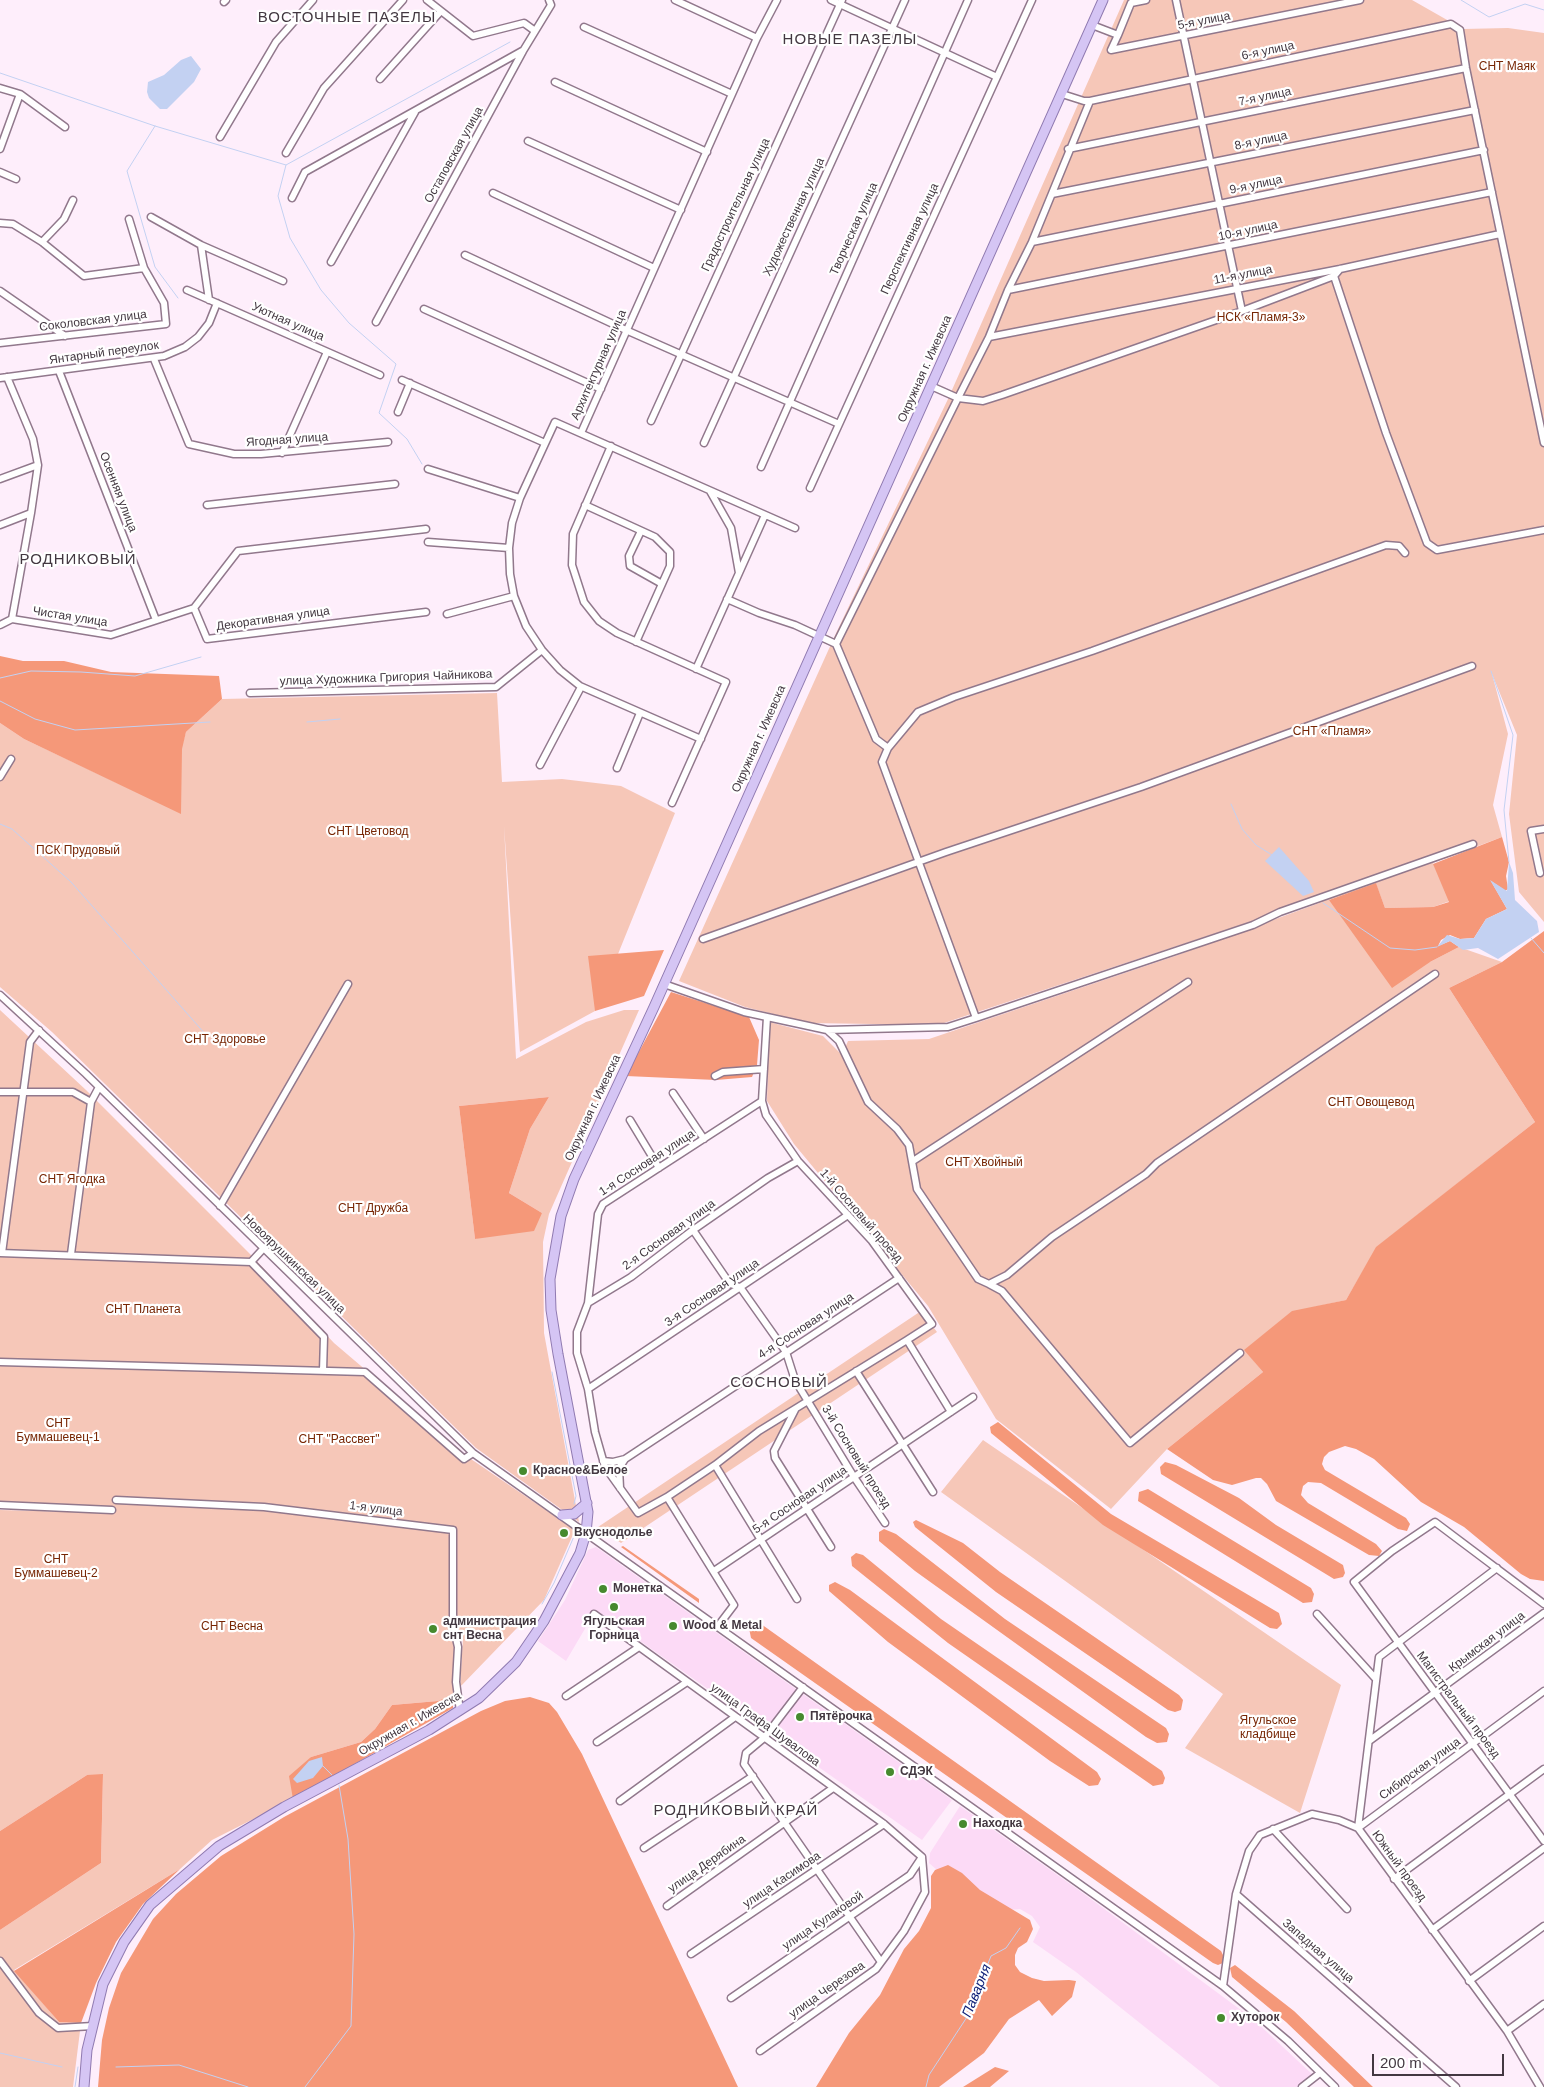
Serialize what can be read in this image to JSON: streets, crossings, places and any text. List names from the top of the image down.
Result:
{
  "streets": {
    "main road": ["Окружная г. Ижевска"],
    "street": [
      "5-я улица",
      "6-я улица",
      "7-я улица",
      "8-я улица",
      "Остаповская улица",
      "9-я улица",
      "Градостроительная улица",
      "Художественная улица",
      "Творческая улица",
      "10-я улица",
      "Перспективная улица",
      "11-я улица",
      "Соколовская улица",
      "Уютная улица",
      "Янтарный переулок",
      "Архитектурная улица",
      "Ягодная улица",
      "Осенняя улица",
      "Чистая улица",
      "Декоративная улица",
      "улица Художника Григория Чайникова",
      "1-я Сосновая улица",
      "1-й Сосновый проезд",
      "2-я Сосновая улица",
      "Новоярушкинская улица",
      "3-я Сосновая улица",
      "4-я Сосновая улица",
      "3-й Сосновый проезд",
      "5-я Сосновая улица",
      "1-я улица",
      "Крымская улица",
      "Магистральный проезд",
      "улица Графа Шувалова",
      "Сибирская улица",
      "улица Дерябина",
      "Южный проезд",
      "улица Касимова",
      "улица Кулаковой",
      "Западная улица",
      "улица Черезова"
    ]
  },
  "crossings": [
    ["6-я улица", "7-я улица"],
    ["Уютная улица", "Янтарный переулок"],
    ["Янтарный переулок", "Ягодная улица"],
    ["Янтарный переулок", "Осенняя улица"],
    ["Архитектурная улица", "улица Художника Григория Чайникова"],
    ["Окружная г. Ижевска", "Новоярушкинская улица"],
    ["Окружная г. Ижевска", "1-я улица"],
    ["Осенняя улица", "Чистая улица"],
    ["Чистая улица", "Декоративная улица"],
    ["1-я Сосновая улица", "1-й Сосновый проезд"],
    ["1-я Сосновая улица", "2-я Сосновая улица"],
    ["1-й Сосновый проезд", "2-я Сосновая улица"],
    ["1-й Сосновый проезд", "3-я Сосновая улица"],
    ["1-й Сосновый проезд", "4-я Сосновая улица"],
    ["2-я Сосновая улица", "3-й Сосновый проезд"],
    ["3-я Сосновая улица", "3-й Сосновый проезд"],
    ["4-я Сосновая улица", "3-й Сосновый проезд"],
    ["3-й Сосновый проезд", "5-я Сосновая улица"],
    ["Крымская улица", "Магистральный проезд"],
    ["Крымская улица", "Южный проезд"],
    ["Магистральный проезд", "Сибирская улица"],
    ["Магистральный проезд", "Южный проезд"],
    ["улица Графа Шувалова", "улица Дерябина"],
    ["улица Графа Шувалова", "улица Касимова"],
    ["улица Графа Шувалова", "улица Кулаковой"],
    ["улица Графа Шувалова", "улица Черезова"],
    ["Сибирская улица", "Южный проезд"],
    ["улица Кулаковой", "улица Черезова"]
  ],
  "districts": [
    "ВОСТОЧНЫЕ ПАЗЕЛЫ",
    "НОВЫЕ ПАЗЕЛЫ",
    "РОДНИКОВЫЙ",
    "СОСНОВЫЙ",
    "РОДНИКОВЫЙ КРАЙ"
  ],
  "water": ["Паварня"],
  "parks": [
    "СНТ Маяк",
    "НСК «Пламя-3»",
    "СНТ «Пламя»",
    "СНТ Цветовод",
    "ПСК Прудовый",
    "СНТ Здоровье",
    "СНТ Овощевод",
    "СНТ Хвойный",
    "СНТ Ягодка",
    "СНТ Дружба",
    "СНТ Планета",
    "СНТ Буммашевец-1",
    "СНТ \"Рассвет\"",
    "СНТ Буммашевец-2",
    "СНТ Весна",
    "Ягульское кладбище"
  ],
  "places": [
    "Красное&Белое",
    "Вкуснодолье",
    "Монетка",
    "Ягульская Горница",
    "Wood & Metal",
    "администрация снт Весна",
    "Пятёрочка",
    "СДЭК",
    "Находка",
    "Хуторок"
  ],
  "scale_bar": "200 m"
}
